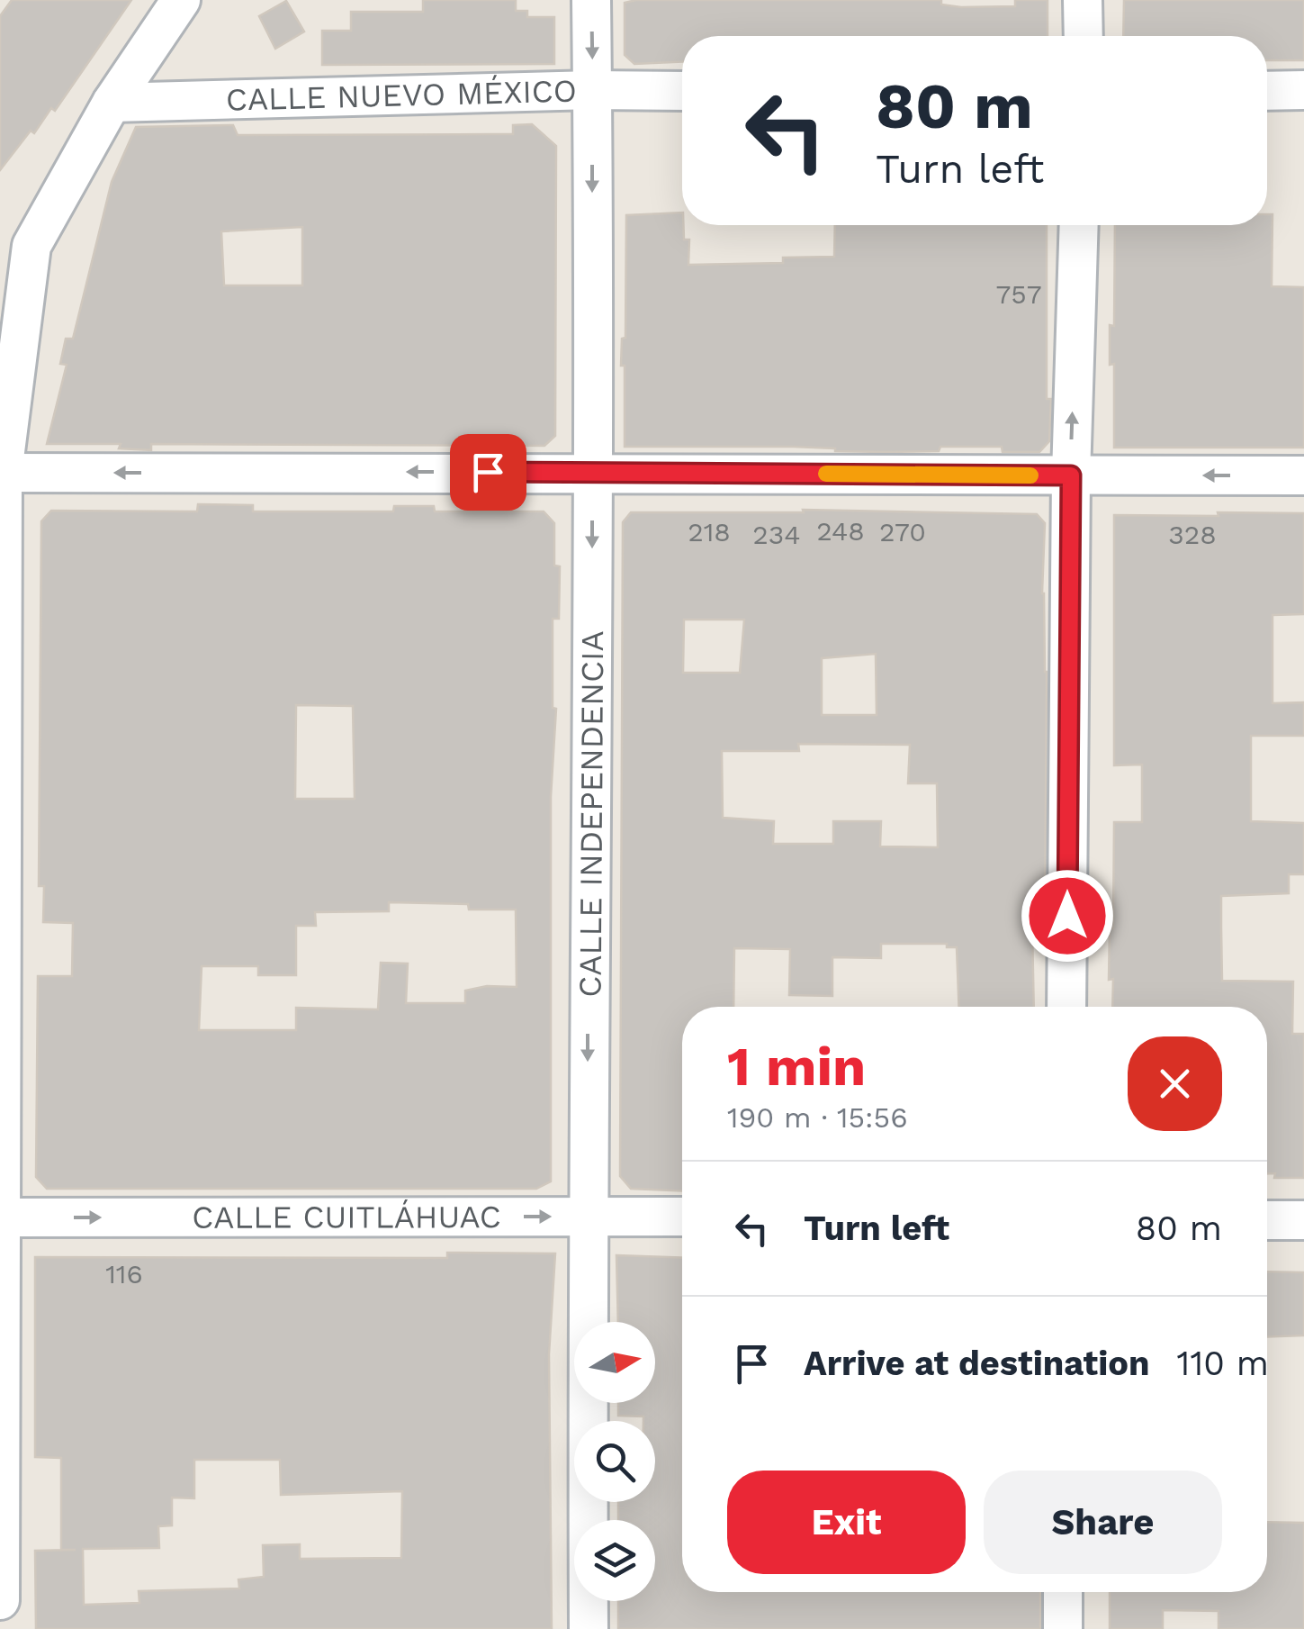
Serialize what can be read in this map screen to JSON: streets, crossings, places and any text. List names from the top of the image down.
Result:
{
  "streets": {
    "street": ["CALLE NUEVO MÉXICO", "CALLE INDEPENDENCIA", "CALLE CUITLÁHUAC"]
  },
  "crossings": [
    ["CALLE NUEVO MÉXICO", "CALLE INDEPENDENCIA"],
    ["CALLE INDEPENDENCIA", "CALLE CUITLÁHUAC"]
  ],
  "one_way": ["CALLE INDEPENDENCIA", "CALLE CUITLÁHUAC"],
  "house_numbers": [
    "757",
    "248",
    "218",
    "270",
    "234",
    "328",
    "116"
  ],
  "north": "right",
  "page": {
    "turn": ["80 m", "Turn left"],
    "heading": ["1 min", "190 m · 15:56"],
    "list": [
      {
        "name": "Turn left",
        "value": "80 m"
      },
      {
        "name": "Arrive at destination",
        "value": "110 m"
      }
    ],
    "buttons": ["Exit", "Share"]
  }
}
